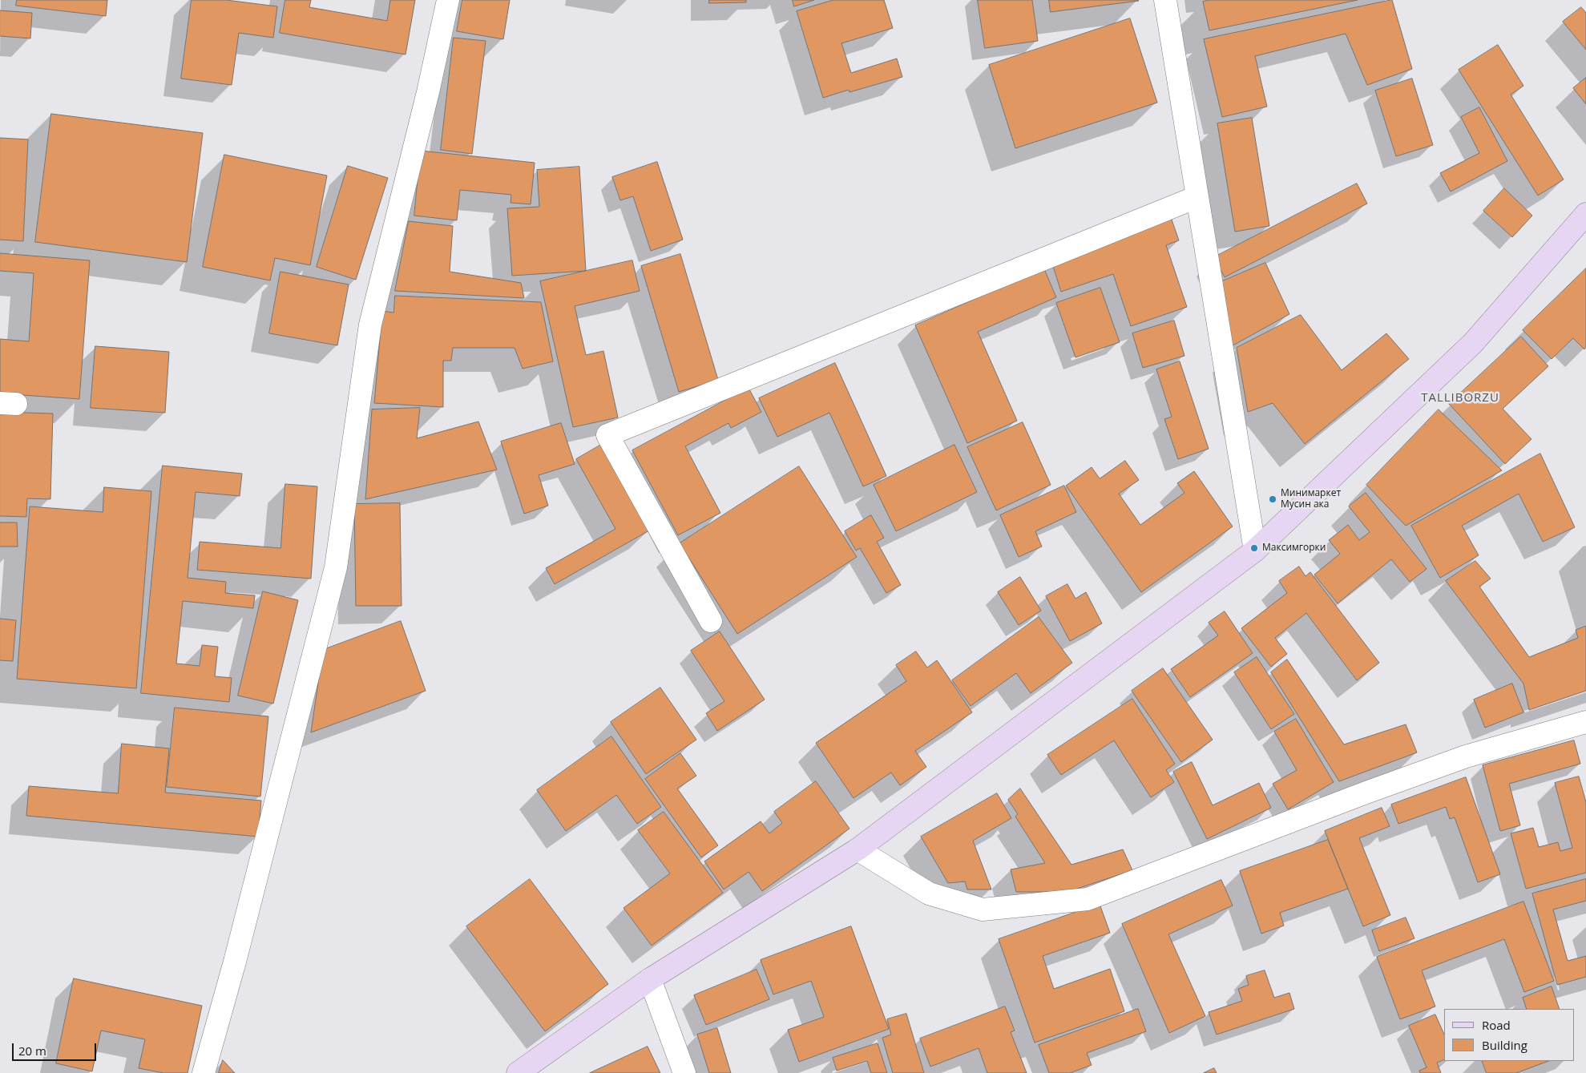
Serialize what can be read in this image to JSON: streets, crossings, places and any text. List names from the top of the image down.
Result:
{
  "districts": ["TALLIBORZU"],
  "places": ["Минимаркет Мусин ака", "Максимгорки"],
  "legend": ["Road", "Building"],
  "scale_bar": "20 m"
}
